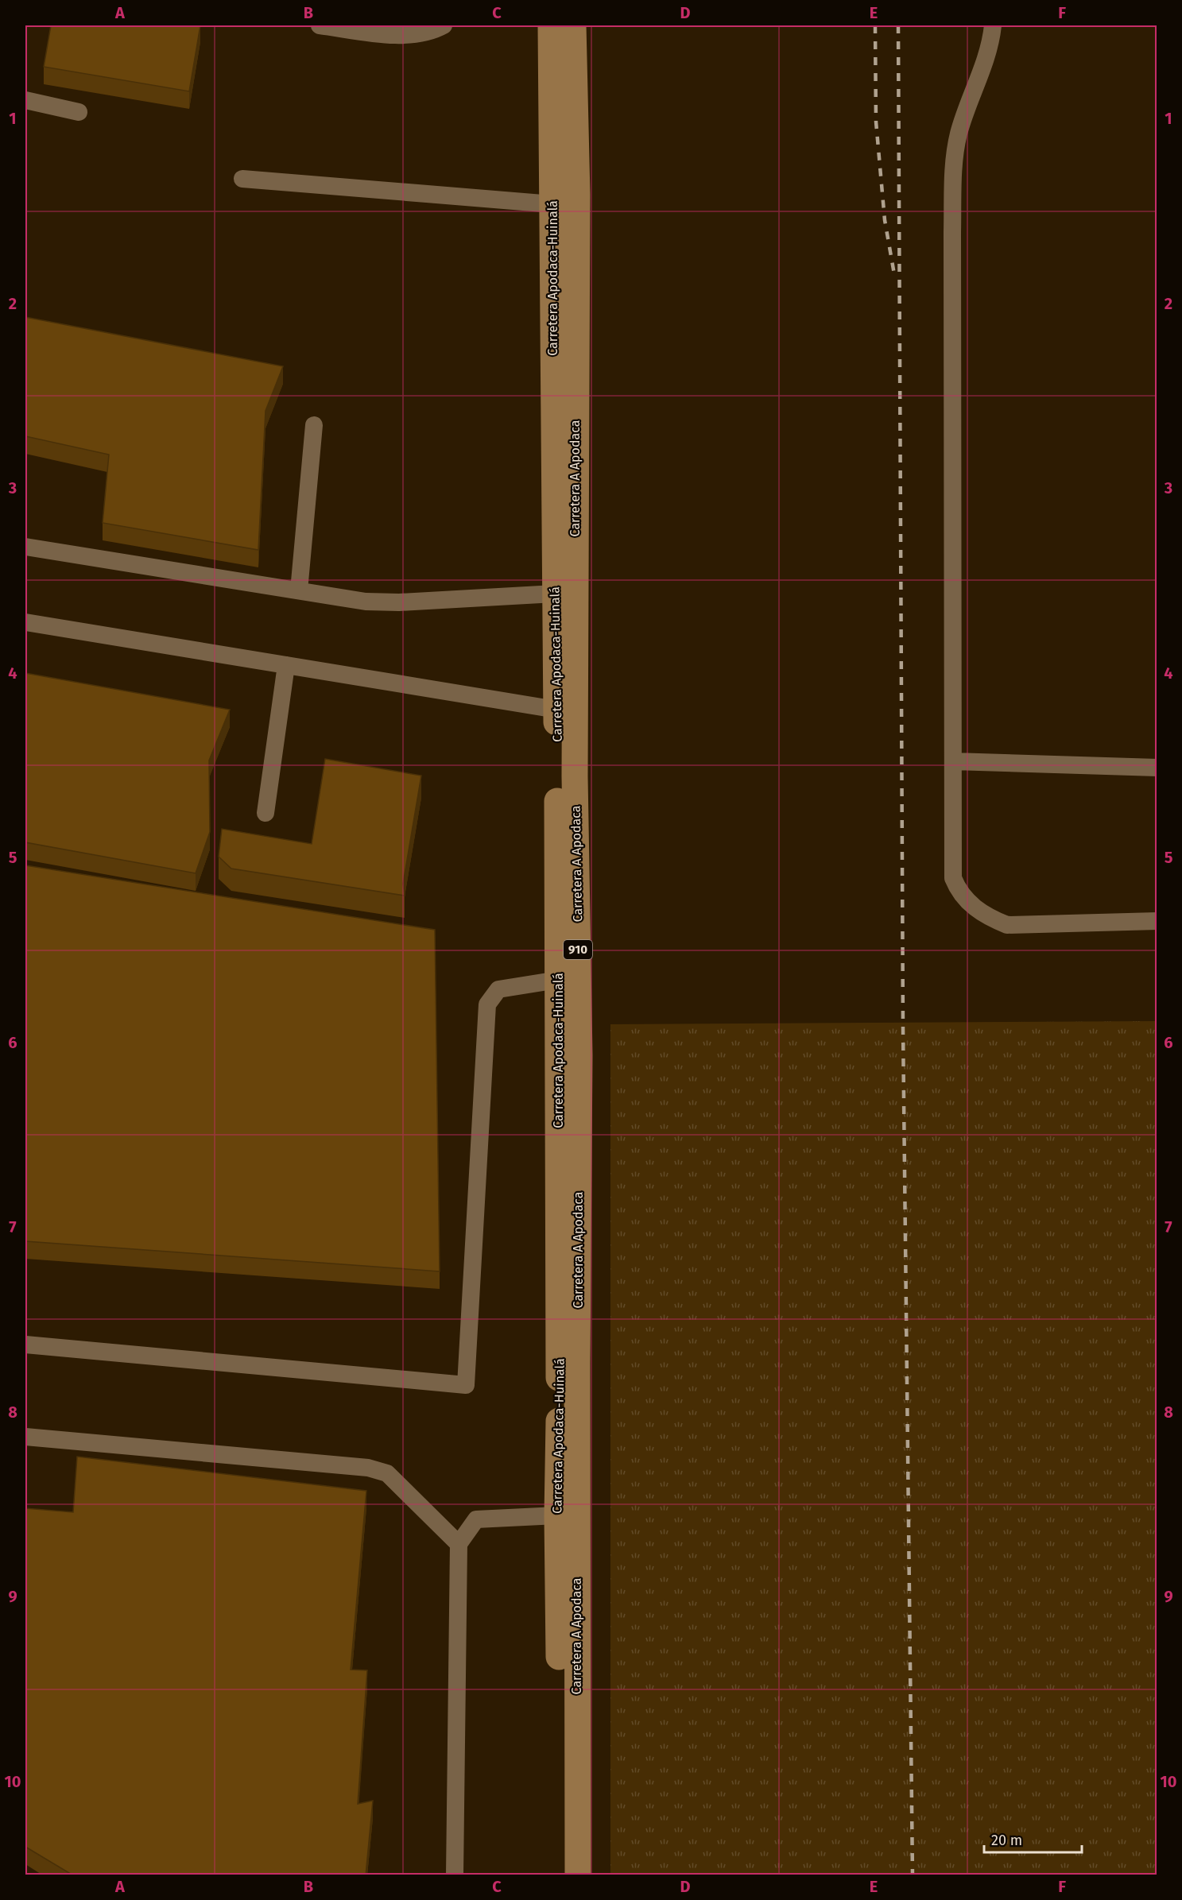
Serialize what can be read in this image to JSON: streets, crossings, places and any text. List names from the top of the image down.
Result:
{
  "streets": {
    "main road": ["Carretera Apodaca-Huinalá", "Carretera A Apodaca", "910"]
  },
  "scale_bar": "20 m",
  "grid": {
    "columns": [
      "A",
      "B",
      "C",
      "D",
      "E",
      "F"
    ],
    "rows": [
      "1",
      "2",
      "3",
      "4",
      "5",
      "6",
      "7",
      "8",
      "9",
      "10"
    ]
  }
}
